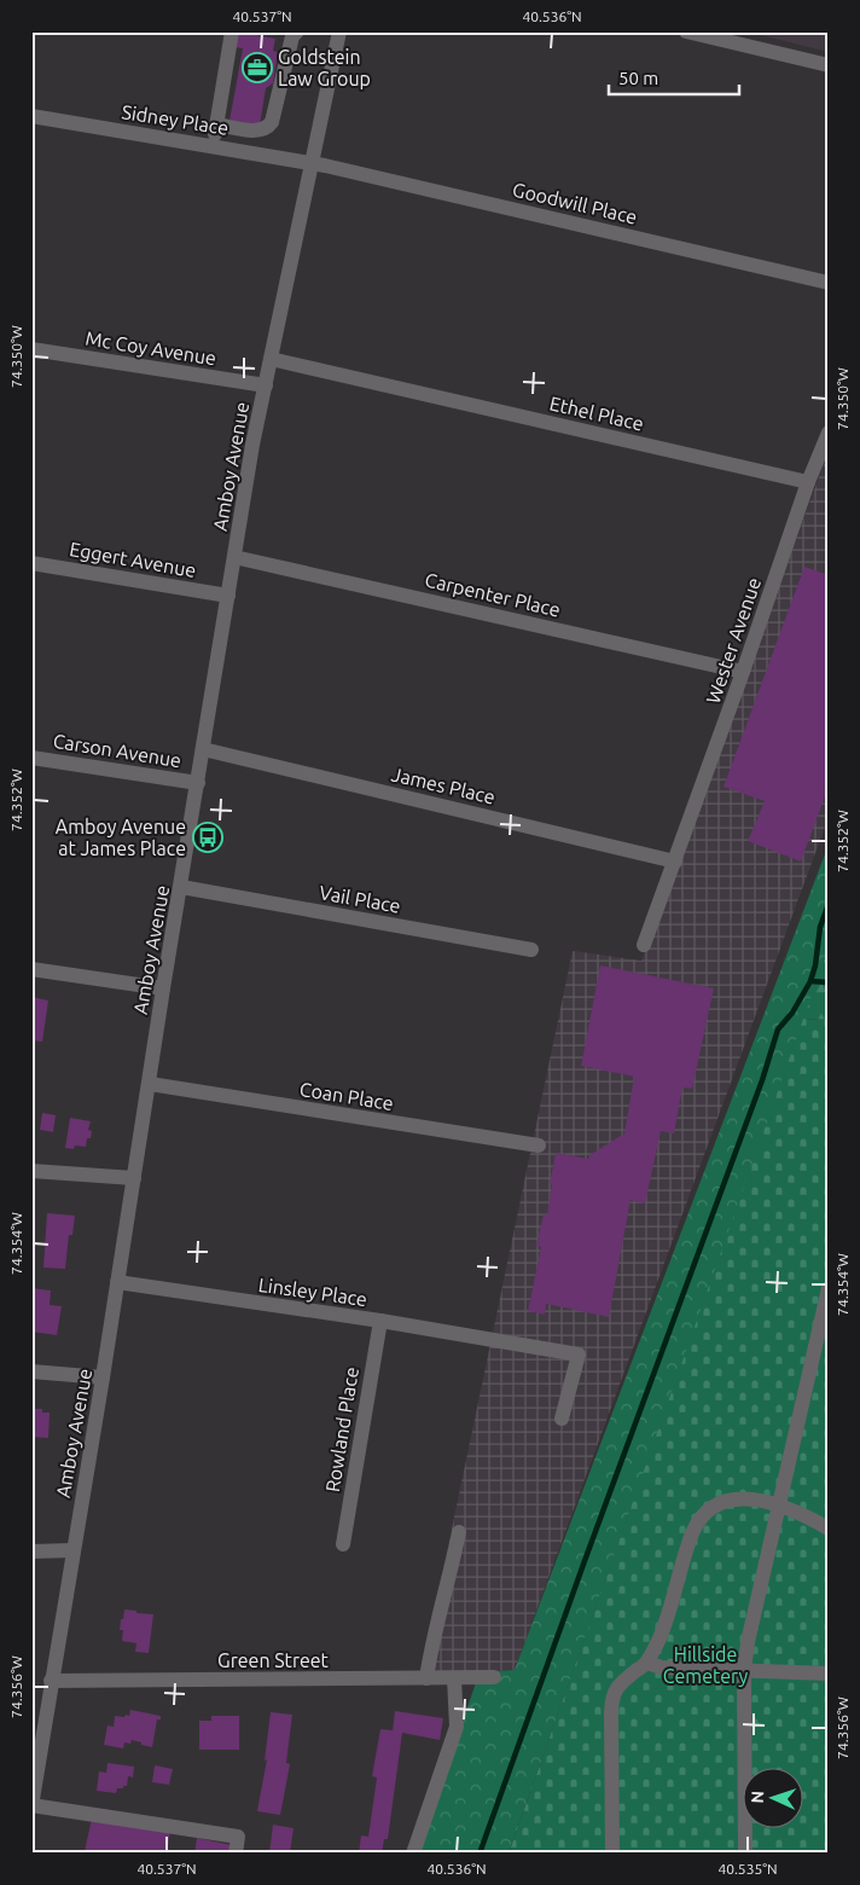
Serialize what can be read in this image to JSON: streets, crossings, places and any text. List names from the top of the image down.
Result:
{
  "streets": {
    "street": [
      "Sidney Place",
      "Goodwill Place",
      "Mc Coy Avenue",
      "Ethel Place",
      "Amboy Avenue",
      "Eggert Avenue",
      "Carpenter Place",
      "Wester Avenue",
      "Carson Avenue",
      "James Place",
      "Vail Place",
      "Coan Place",
      "Linsley Place",
      "Rowland Place",
      "Green Street"
    ]
  },
  "crossings": [
    ["Sidney Place", "Goodwill Place"],
    ["Sidney Place", "Amboy Avenue"],
    ["Goodwill Place", "Amboy Avenue"],
    ["Mc Coy Avenue", "Amboy Avenue"],
    ["Ethel Place", "Amboy Avenue"],
    ["Ethel Place", "Wester Avenue"],
    ["Amboy Avenue", "Eggert Avenue"],
    ["Amboy Avenue", "Carpenter Place"],
    ["Amboy Avenue", "Carson Avenue"],
    ["Amboy Avenue", "James Place"],
    ["Amboy Avenue", "Vail Place"],
    ["Amboy Avenue", "Coan Place"],
    ["Amboy Avenue", "Linsley Place"],
    ["Amboy Avenue", "Green Street"],
    ["Carpenter Place", "Wester Avenue"],
    ["Wester Avenue", "James Place"],
    ["Linsley Place", "Rowland Place"]
  ],
  "parks": ["Hillside Cemetery"],
  "places": {
    "office": ["Goldstein Law Group"],
    "bus stop": ["Amboy Avenue at James Place"]
  },
  "scale_bar": "50 m",
  "north": "left",
  "coordinates": [
    "40.537°N",
    "40.536°N",
    "74.350°W",
    "74.352°W",
    "74.354°W",
    "74.356°W",
    "40.535°N"
  ]
}
